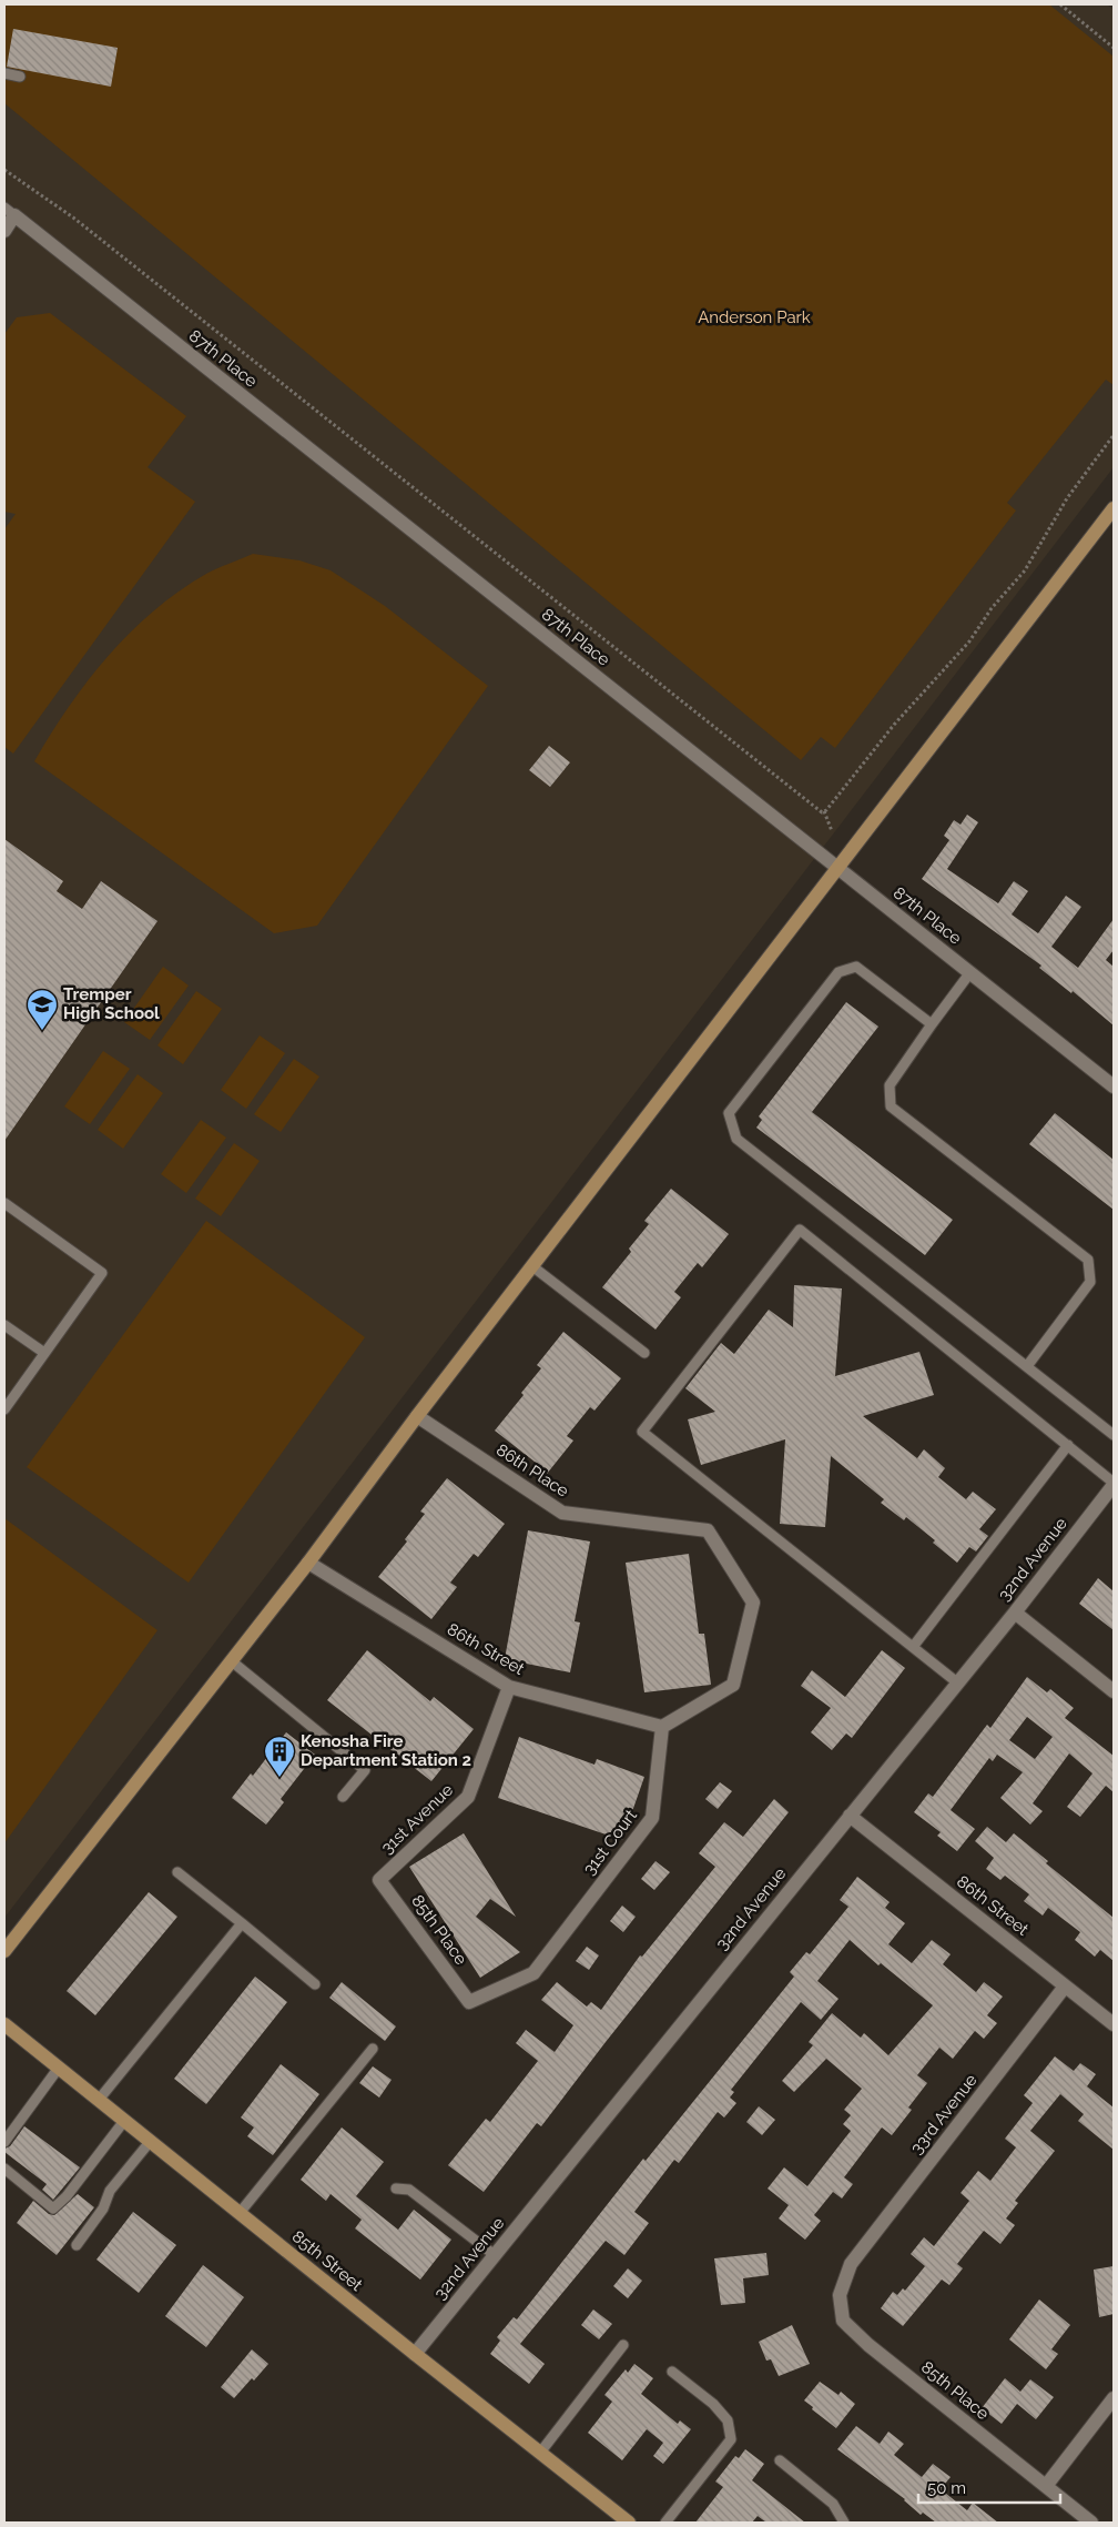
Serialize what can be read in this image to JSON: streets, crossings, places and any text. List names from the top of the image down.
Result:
{
  "streets": {
    "street": [
      "87th Place",
      "86th Place",
      "32nd Avenue",
      "86th Street",
      "31st Avenue",
      "31st Court",
      "85th Place",
      "33rd Avenue",
      "85th Street"
    ]
  },
  "crossings": [
    ["86th Place", "86th Street"],
    ["86th Place", "31st Court"],
    ["32nd Avenue", "86th Street"],
    ["32nd Avenue", "85th Street"],
    ["86th Street", "31st Avenue"],
    ["86th Street", "31st Court"],
    ["86th Street", "33rd Avenue"],
    ["31st Avenue", "85th Place"],
    ["31st Court", "85th Place"],
    ["85th Place", "33rd Avenue"]
  ],
  "parks": ["Anderson Park"],
  "places": {
    "school or university": ["Tremper High School"],
    "building": ["Kenosha Fire Department Station 2"]
  },
  "scale_bar": "50 m"
}
